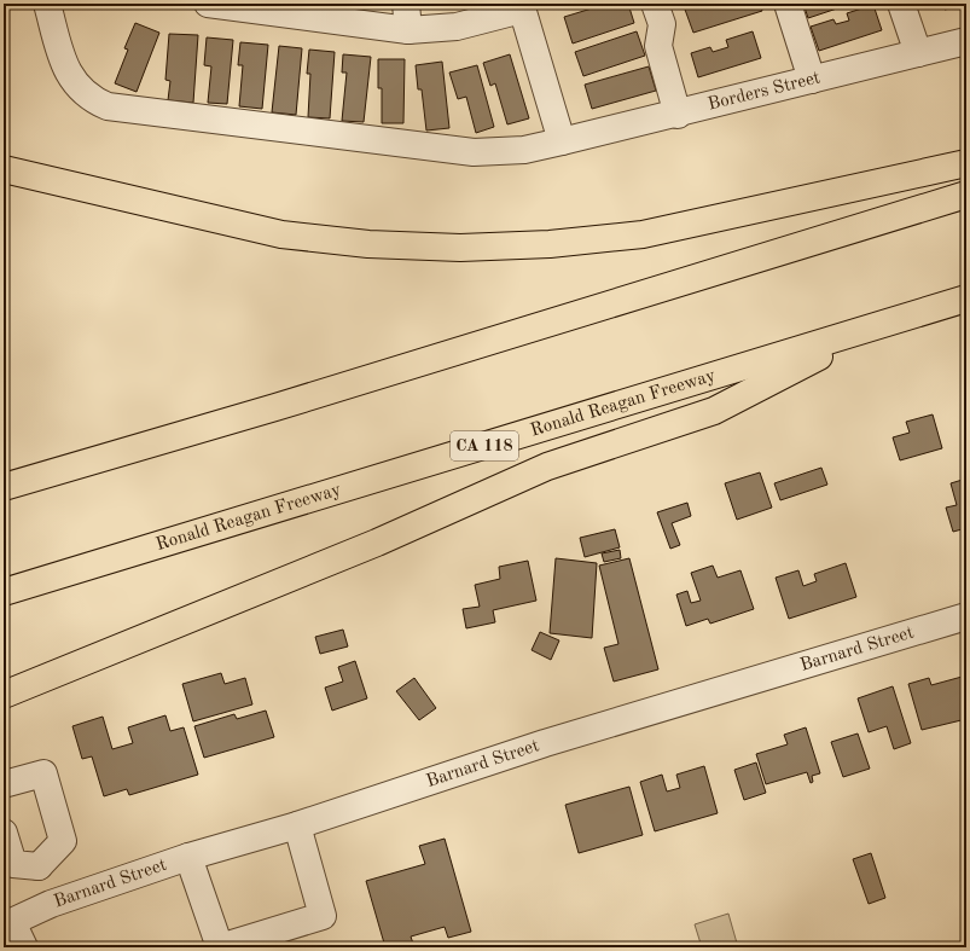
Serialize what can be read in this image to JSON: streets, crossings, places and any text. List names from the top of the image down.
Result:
{
  "streets": {
    "highway": ["Ronald Reagan Freeway", "CA 118"],
    "street": ["Borders Street", "Barnard Street"]
  }
}
